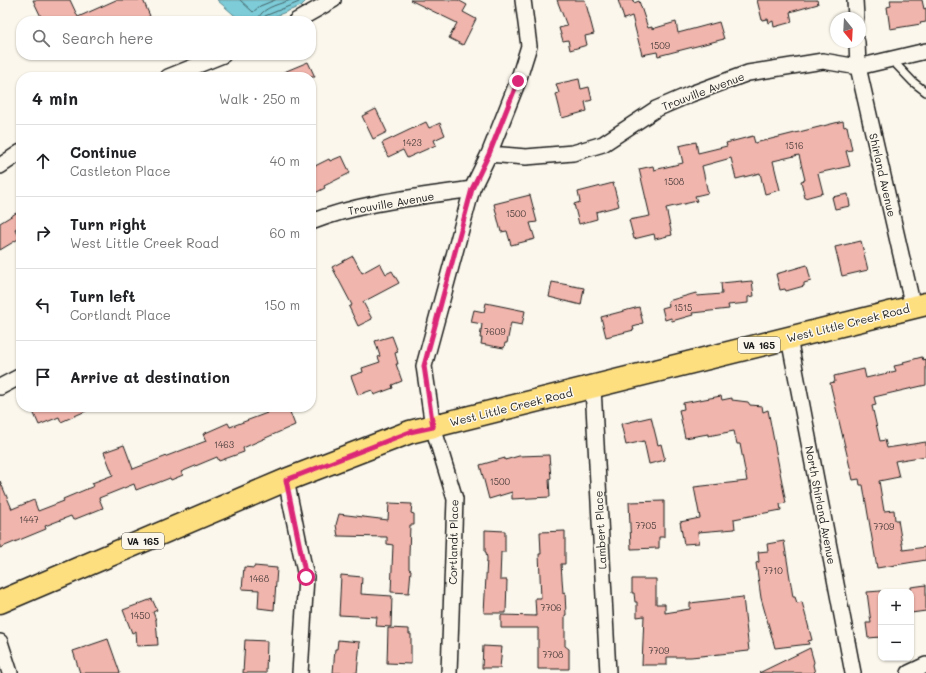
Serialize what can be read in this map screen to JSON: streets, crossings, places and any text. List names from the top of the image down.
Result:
{
  "streets": {
    "main road": ["West Little Creek Road", "VA 165"],
    "street": [
      "Trouville Avenue",
      "Shirland Avenue",
      "North Shirland Avenue",
      "Lambert Place",
      "Cortlandt Place"
    ]
  },
  "crossings": [
    ["Trouville Avenue", "Shirland Avenue"],
    ["Trouville Avenue", "Cortlandt Place"],
    ["Shirland Avenue", "West Little Creek Road"],
    ["West Little Creek Road", "North Shirland Avenue"],
    ["West Little Creek Road", "Lambert Place"],
    ["West Little Creek Road", "Cortlandt Place"]
  ],
  "house_numbers": [
    "1509",
    "1423",
    "1516",
    "1508",
    "1500",
    "1515",
    "7609",
    "1463",
    "1500",
    "1447",
    "7705",
    "7709",
    "7710",
    "1468",
    "7706",
    "1450",
    "7709",
    "7708"
  ],
  "north": "bottom",
  "page": {
    "search": "Search here",
    "heading": ["4 min", "Walk · 250 m"],
    "list": [
      ["Continue", "Castleton Place", "40 m"],
      ["Turn right", "West Little Creek Road", "60 m"],
      ["Turn left", "Cortlandt Place", "150 m"],
      "Arrive at destination"
    ],
    "map_buttons": ["+", "−"]
  }
}
